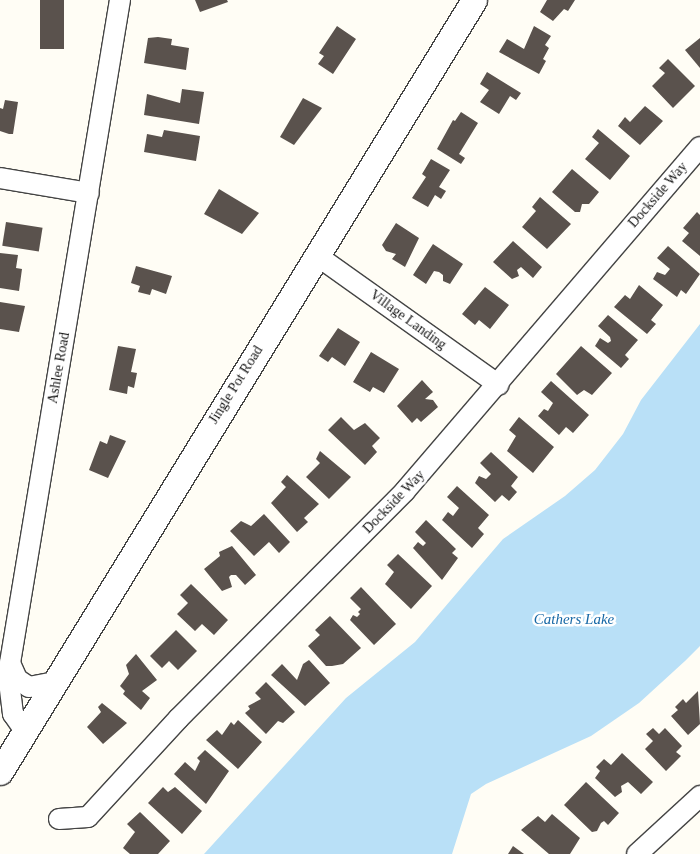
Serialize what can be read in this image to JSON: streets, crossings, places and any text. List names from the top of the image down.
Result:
{
  "streets": {
    "street": [
      "Dockside Way",
      "Village Landing",
      "Ashlee Road",
      "Jingle Pot Road"
    ]
  },
  "crossings": [
    ["Dockside Way", "Village Landing"],
    ["Village Landing", "Jingle Pot Road"],
    ["Ashlee Road", "Jingle Pot Road"]
  ],
  "water": ["Cathers Lake"]
}
